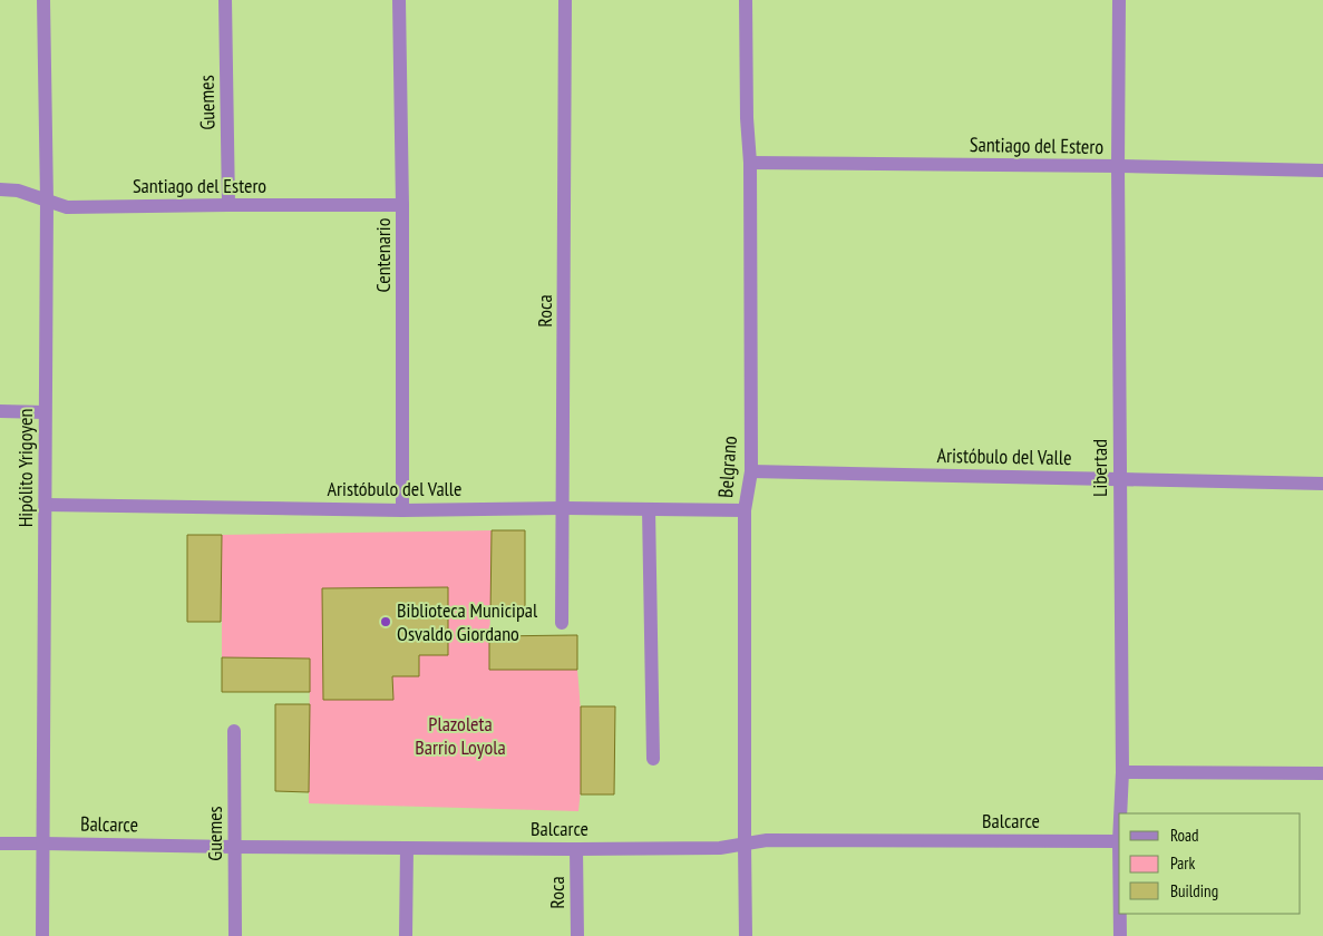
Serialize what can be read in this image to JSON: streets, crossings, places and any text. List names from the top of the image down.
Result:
{
  "streets": {
    "street": [
      "Guemes",
      "Santiago del Estero",
      "Centenario",
      "Roca",
      "Aristóbulo del Valle",
      "Belgrano",
      "Hipólito Yrigoyen",
      "Libertad",
      "Balcarce"
    ]
  },
  "crossings": [
    ["Guemes", "Santiago del Estero"],
    ["Guemes", "Balcarce"],
    ["Santiago del Estero", "Centenario"],
    ["Santiago del Estero", "Belgrano"],
    ["Santiago del Estero", "Hipólito Yrigoyen"],
    ["Santiago del Estero", "Libertad"],
    ["Centenario", "Aristóbulo del Valle"],
    ["Roca", "Aristóbulo del Valle"],
    ["Roca", "Balcarce"],
    ["Aristóbulo del Valle", "Belgrano"],
    ["Aristóbulo del Valle", "Hipólito Yrigoyen"],
    ["Aristóbulo del Valle", "Libertad"],
    ["Belgrano", "Balcarce"],
    ["Hipólito Yrigoyen", "Balcarce"]
  ],
  "parks": ["Plazoleta Barrio Loyola"],
  "places": ["Biblioteca Municipal Osvaldo Giordano"],
  "legend": ["Road", "Park", "Building"]
}
